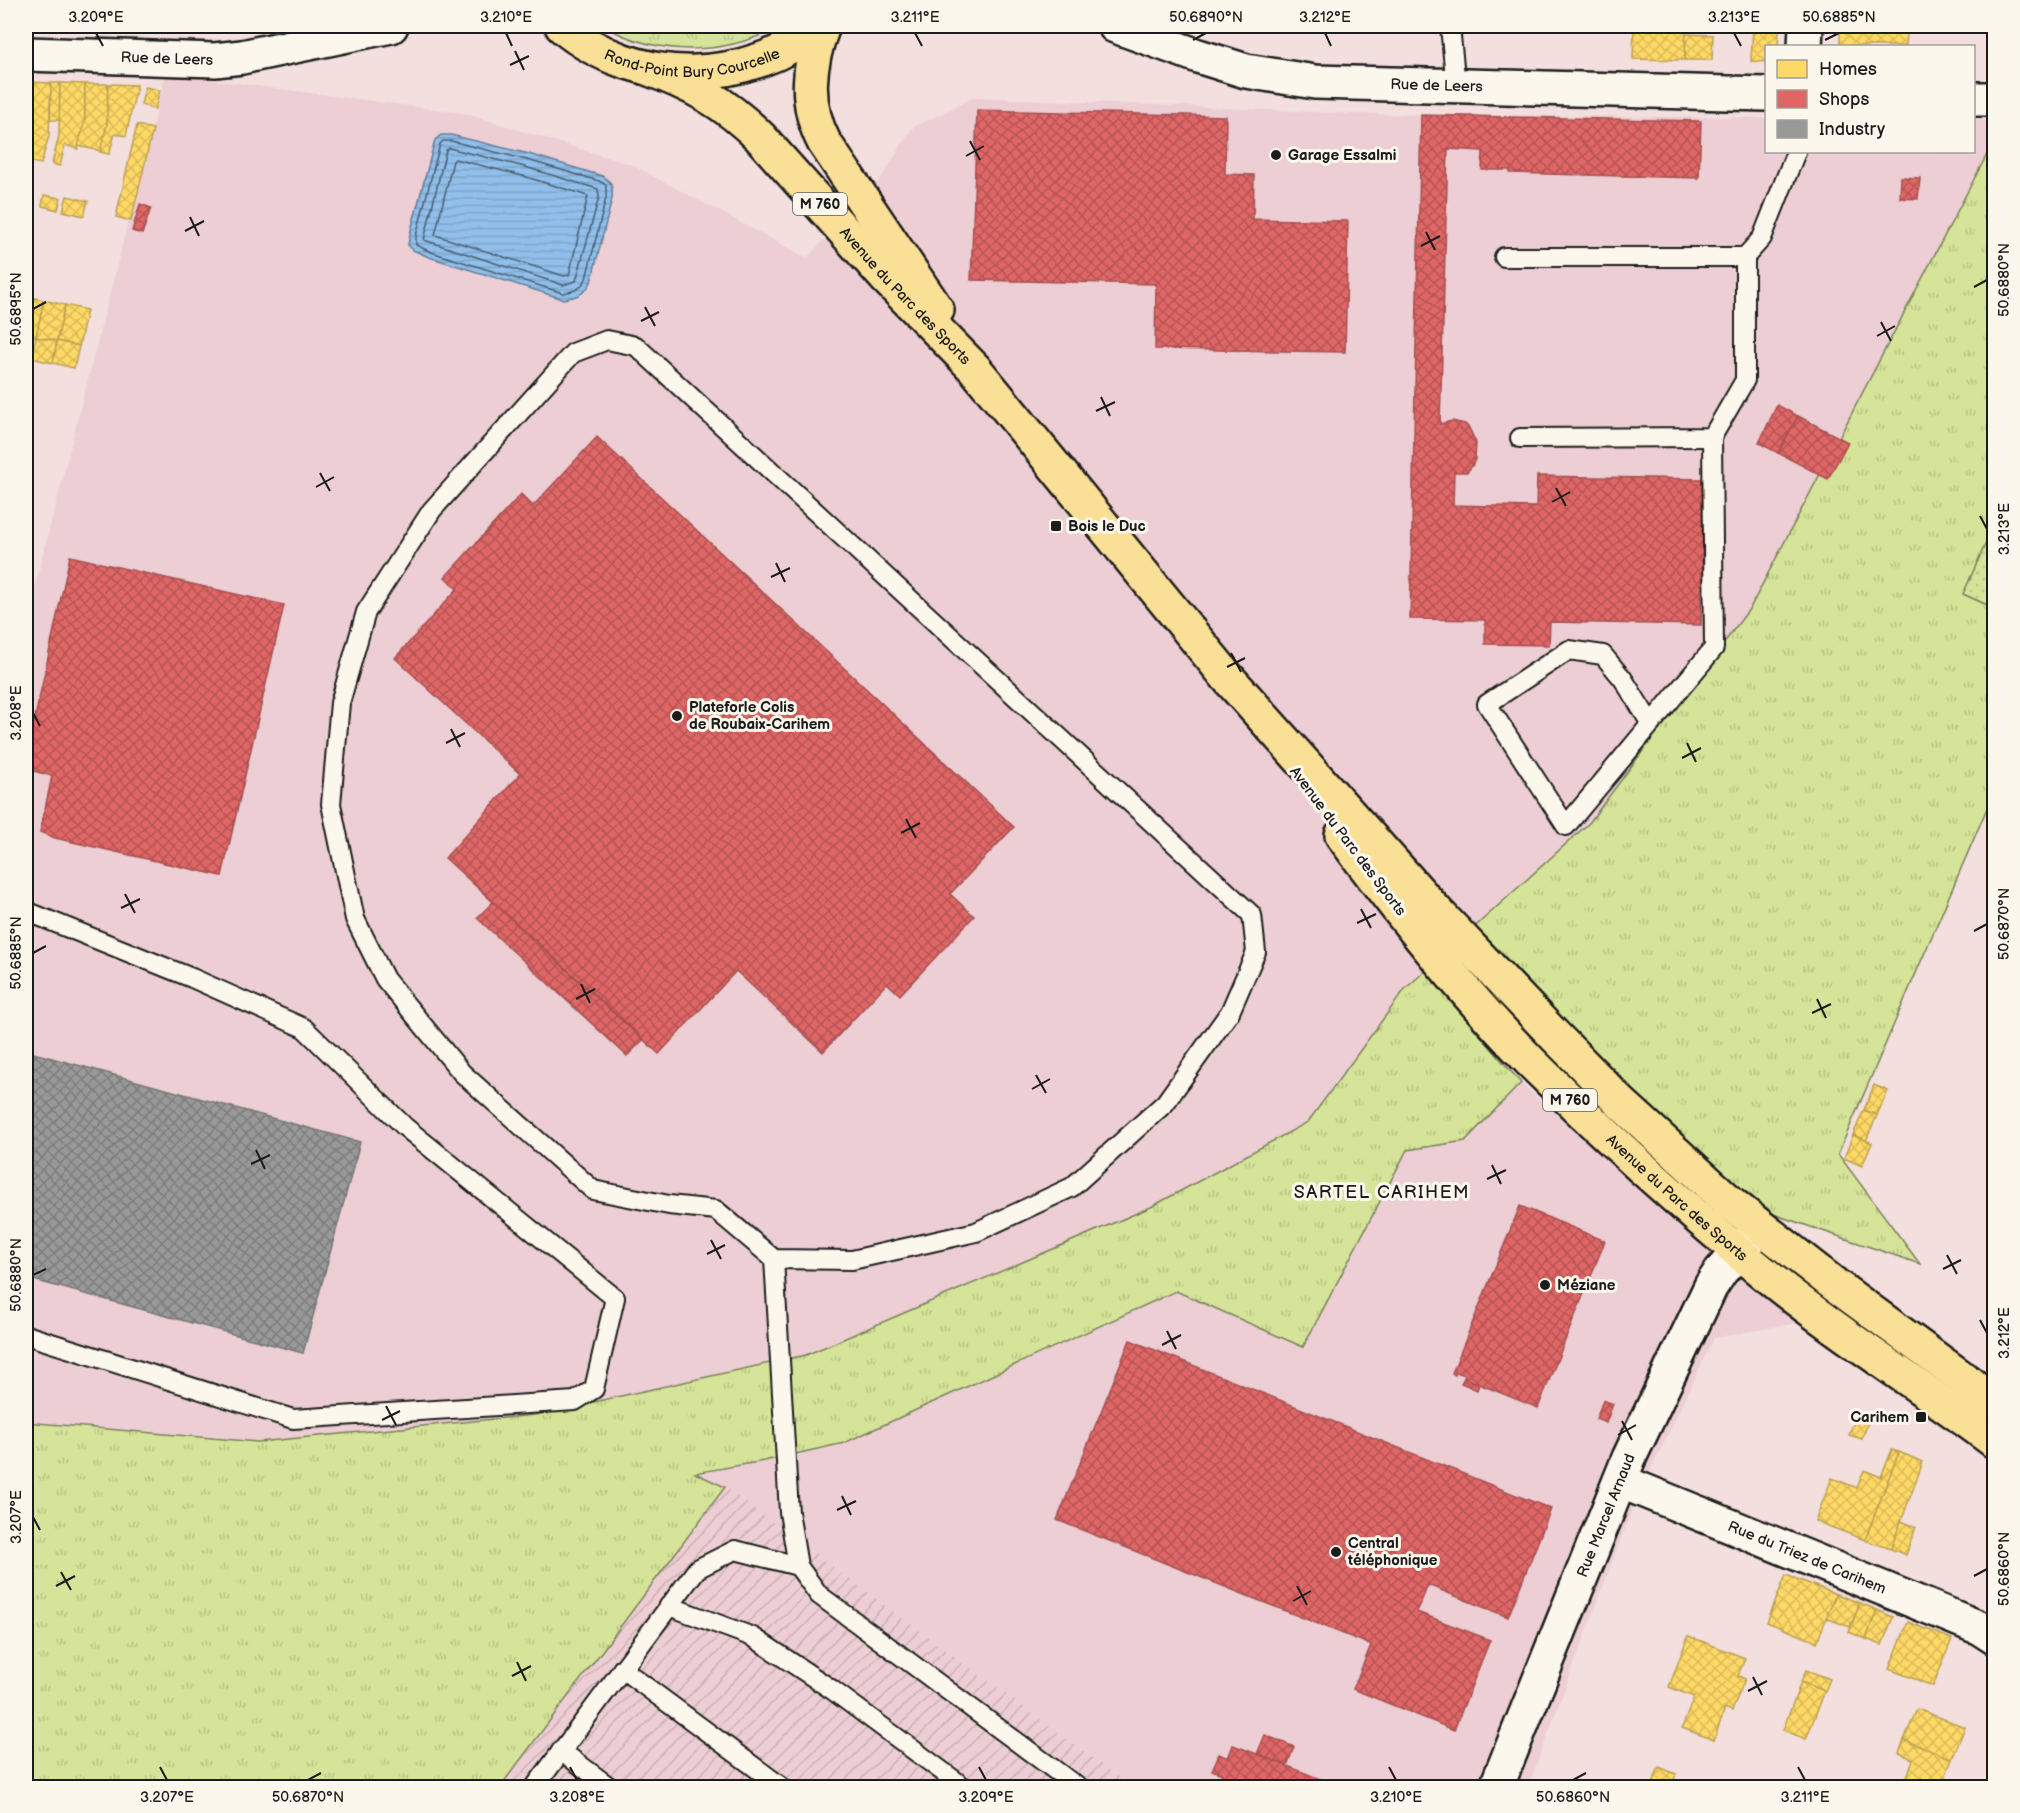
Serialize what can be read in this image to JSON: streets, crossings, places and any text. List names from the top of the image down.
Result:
{
  "streets": {
    "main road": ["Rond-Point Bury Courcelle", "M 760", "Avenue du Parc des Sports"],
    "street": ["Rue de Leers", "Rue Marcel Arnaud", "Rue du Triez de Carihem"]
  },
  "crossings": [
    ["Rond-Point Bury Courcelle", "Avenue du Parc des Sports"],
    ["Avenue du Parc des Sports", "Rue Marcel Arnaud"],
    ["Rue Marcel Arnaud", "Rue du Triez de Carihem"]
  ],
  "districts": ["SARTEL CARIHEM"],
  "places": {
    "other": [
      "Garage Essalmi",
      "Plateforle Colis de Roubaix-Carihem",
      "Méziane",
      "Central téléphonique"
    ],
    "transit": ["Bois le Duc", "Carihem"]
  },
  "legend": ["Homes", "Shops", "Industry"],
  "coordinates": [
    "3.209°E",
    "3.210°E",
    "3.211°E",
    "50.6890°N",
    "3.212°E",
    "3.213°E",
    "50.6885°N",
    "50.6880°N",
    "50.6895°N",
    "3.208°E",
    "50.6870°N",
    "3.207°E",
    "50.6860°N"
  ]
}
